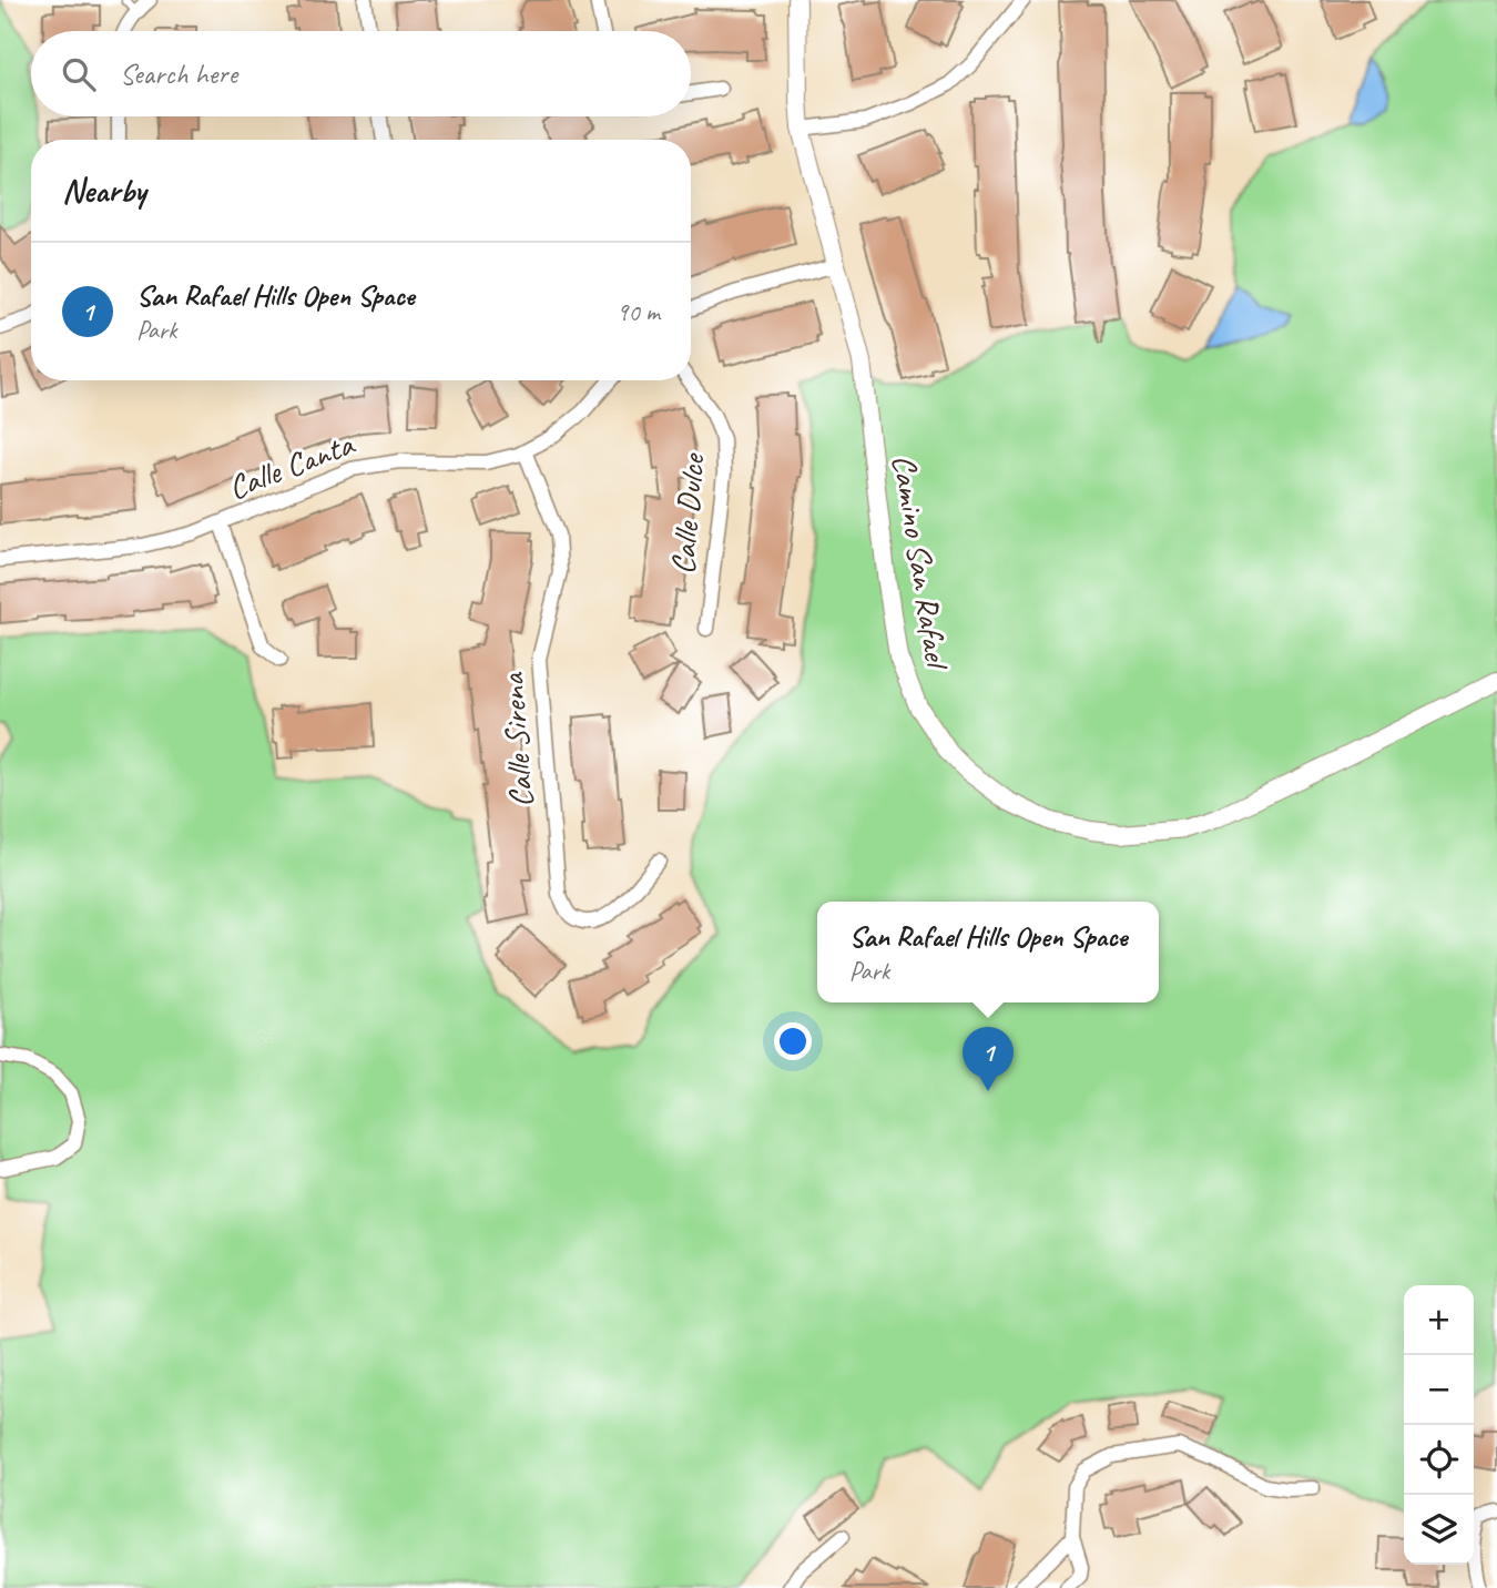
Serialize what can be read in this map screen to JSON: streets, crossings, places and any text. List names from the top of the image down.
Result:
{
  "streets": {
    "street": [
      "Calle Canta",
      "Calle Dulce",
      "Camino San Rafael",
      "Calle Sirena"
    ]
  },
  "crossings": [
    ["Calle Canta", "Calle Sirena"]
  ],
  "page": {
    "search": "Search here",
    "heading": "Nearby",
    "list": [
      {
        "mark": "1",
        "name": "San Rafael Hills Open Space",
        "note": "Park",
        "value": "90 m"
      }
    ],
    "popup": ["San Rafael Hills Open Space", "Park"],
    "pins": "1",
    "map_buttons": ["+", "−"]
  }
}
